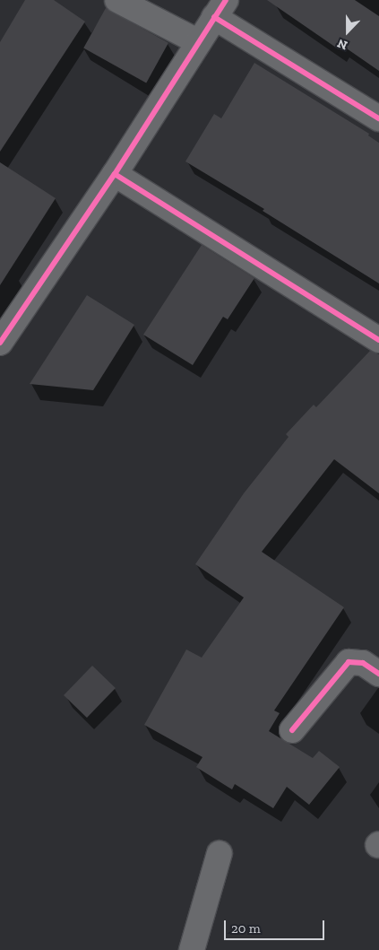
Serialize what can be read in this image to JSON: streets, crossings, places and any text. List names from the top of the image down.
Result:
{
  "scale_bar": "20 m",
  "north": "bottom"
}
